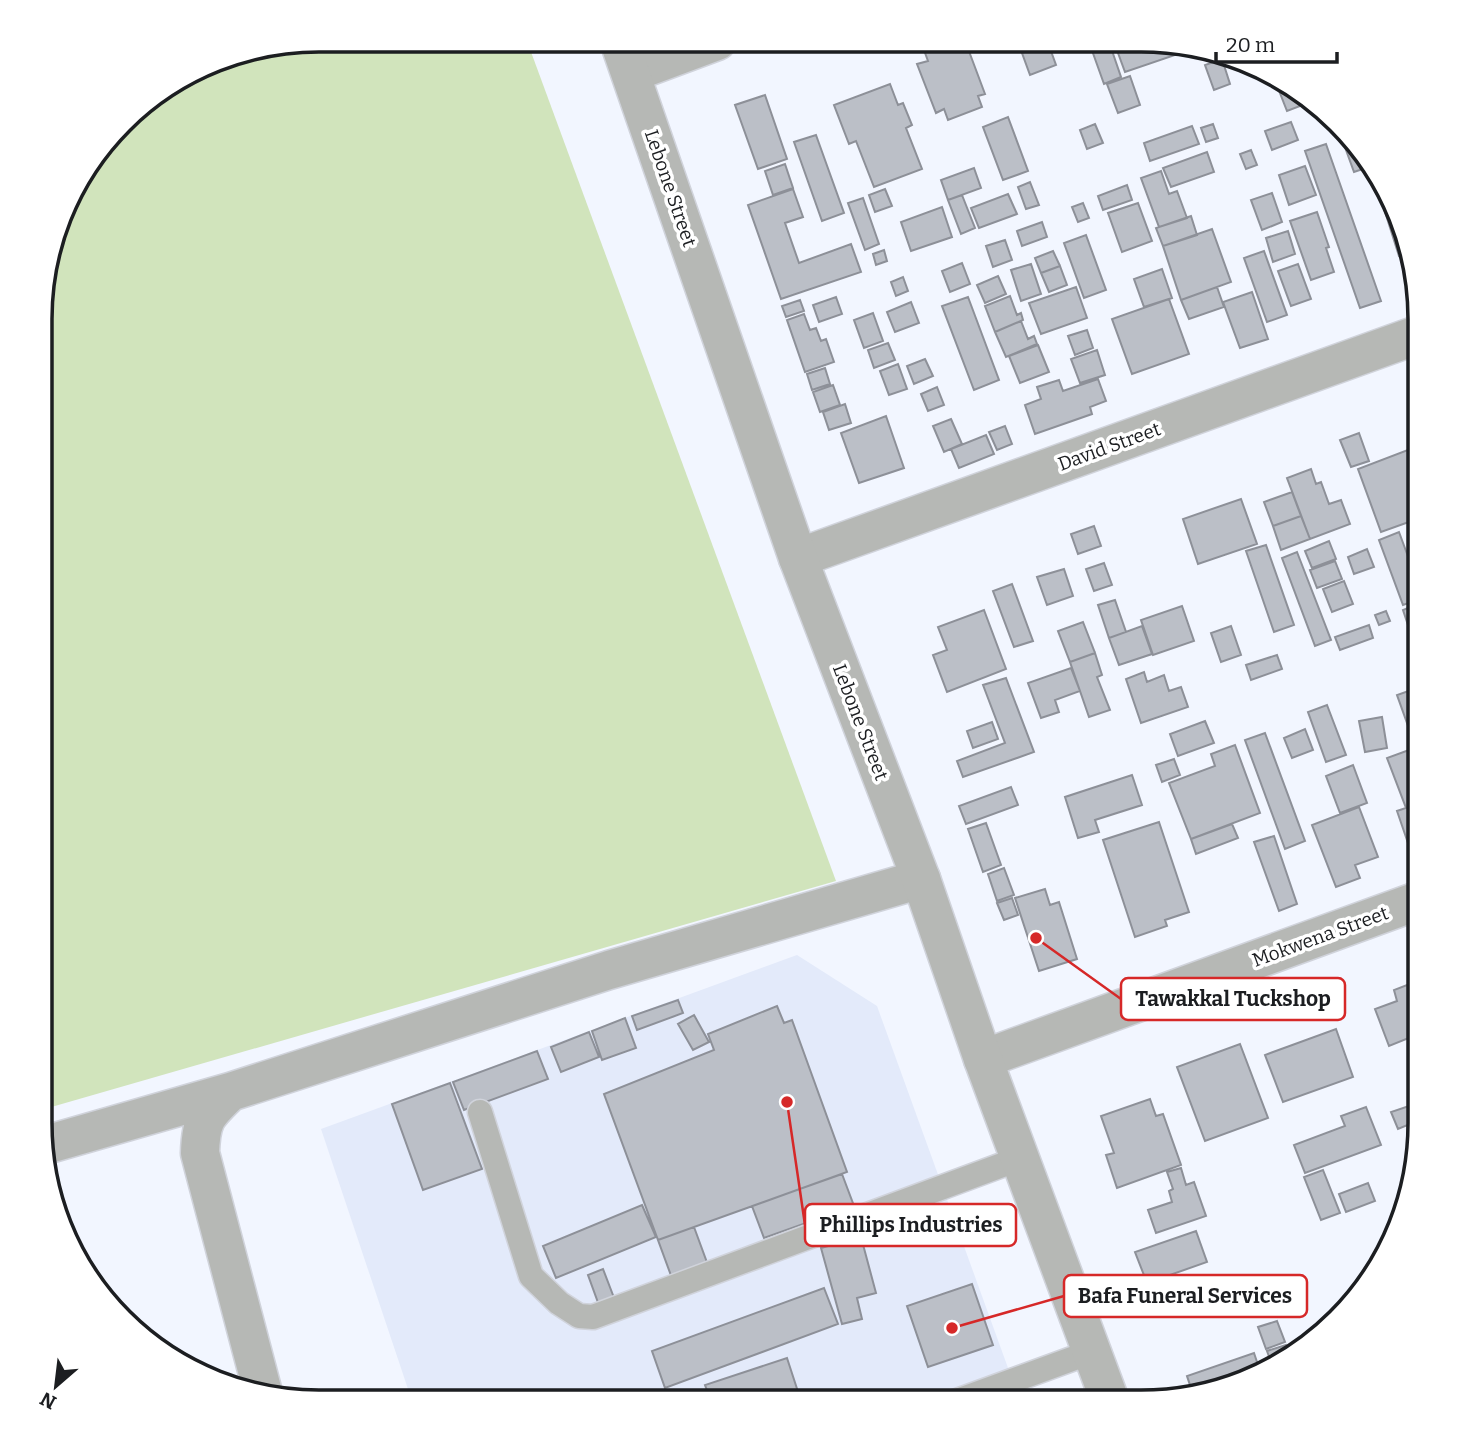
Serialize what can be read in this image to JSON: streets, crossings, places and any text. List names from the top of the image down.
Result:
{
  "streets": {
    "street": ["Lebone Street", "David Street", "Mokwena Street"]
  },
  "crossings": [
    ["Lebone Street", "David Street"],
    ["Lebone Street", "Mokwena Street"]
  ],
  "places": ["Tawakkal Tuckshop", "Phillips Industries", "Bafa Funeral Services"],
  "scale_bar": "20 m",
  "north": "bottom left"
}
